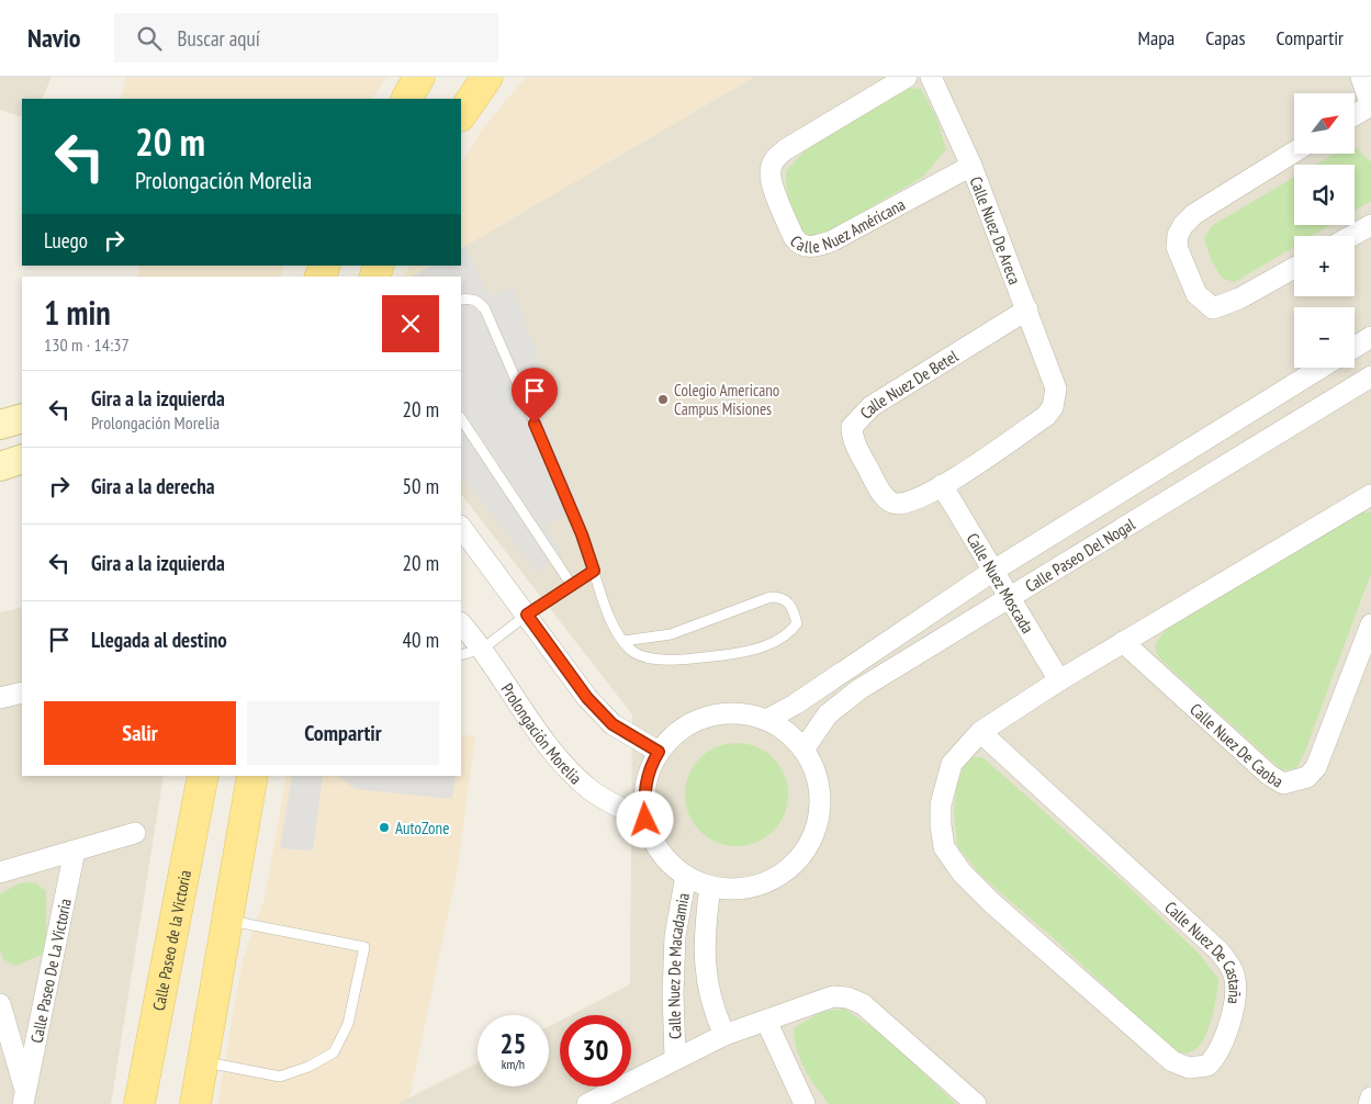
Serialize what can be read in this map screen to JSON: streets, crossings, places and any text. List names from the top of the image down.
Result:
{
  "streets": {
    "main road": ["Calle Paseo de la Victoria"],
    "street": [
      "Calle Nuez Américana",
      "Calle Nuez De Areca",
      "Calle Nuez De Betel",
      "Calle Paseo Del Nogal",
      "Calle Nuez Moscada",
      "Prolongación Morelia",
      "Calle Nuez De Caoba",
      "Calle Nuez De Castaña",
      "Calle Nuez De Macadamia",
      "Calle Paseo De La Victoria"
    ]
  },
  "crossings": [
    ["Calle Nuez Américana", "Calle Nuez De Areca"],
    ["Calle Nuez De Areca", "Calle Nuez De Betel"],
    ["Calle Nuez De Betel", "Calle Nuez Moscada"],
    ["Calle Paseo Del Nogal", "Calle Nuez Moscada"],
    ["Calle Paseo Del Nogal", "Prolongación Morelia"],
    ["Calle Paseo Del Nogal", "Calle Nuez De Macadamia"],
    ["Prolongación Morelia", "Calle Nuez De Macadamia"]
  ],
  "places": ["Colegio Americano Campus Misiones", "AutoZone"],
  "north": "top right",
  "page": {
    "header": "Navio",
    "search": "Buscar aquí",
    "nav": ["Mapa", "Capas", "Compartir"],
    "map_buttons": ["+", "−"],
    "turn": ["20 m", "Prolongación Morelia"],
    "then": "Luego",
    "heading": ["1 min", "130 m · 14:37"],
    "list": [
      {
        "name": "Gira a la izquierda",
        "note": "Prolongación Morelia",
        "value": "20 m"
      },
      {
        "name": "Gira a la derecha",
        "value": "50 m"
      },
      {
        "name": "Gira a la izquierda",
        "value": "20 m"
      },
      {
        "name": "Llegada al destino",
        "value": "40 m"
      }
    ],
    "buttons": ["Salir", "Compartir"],
    "speed": "25 km/h",
    "limit": "30"
  }
}
